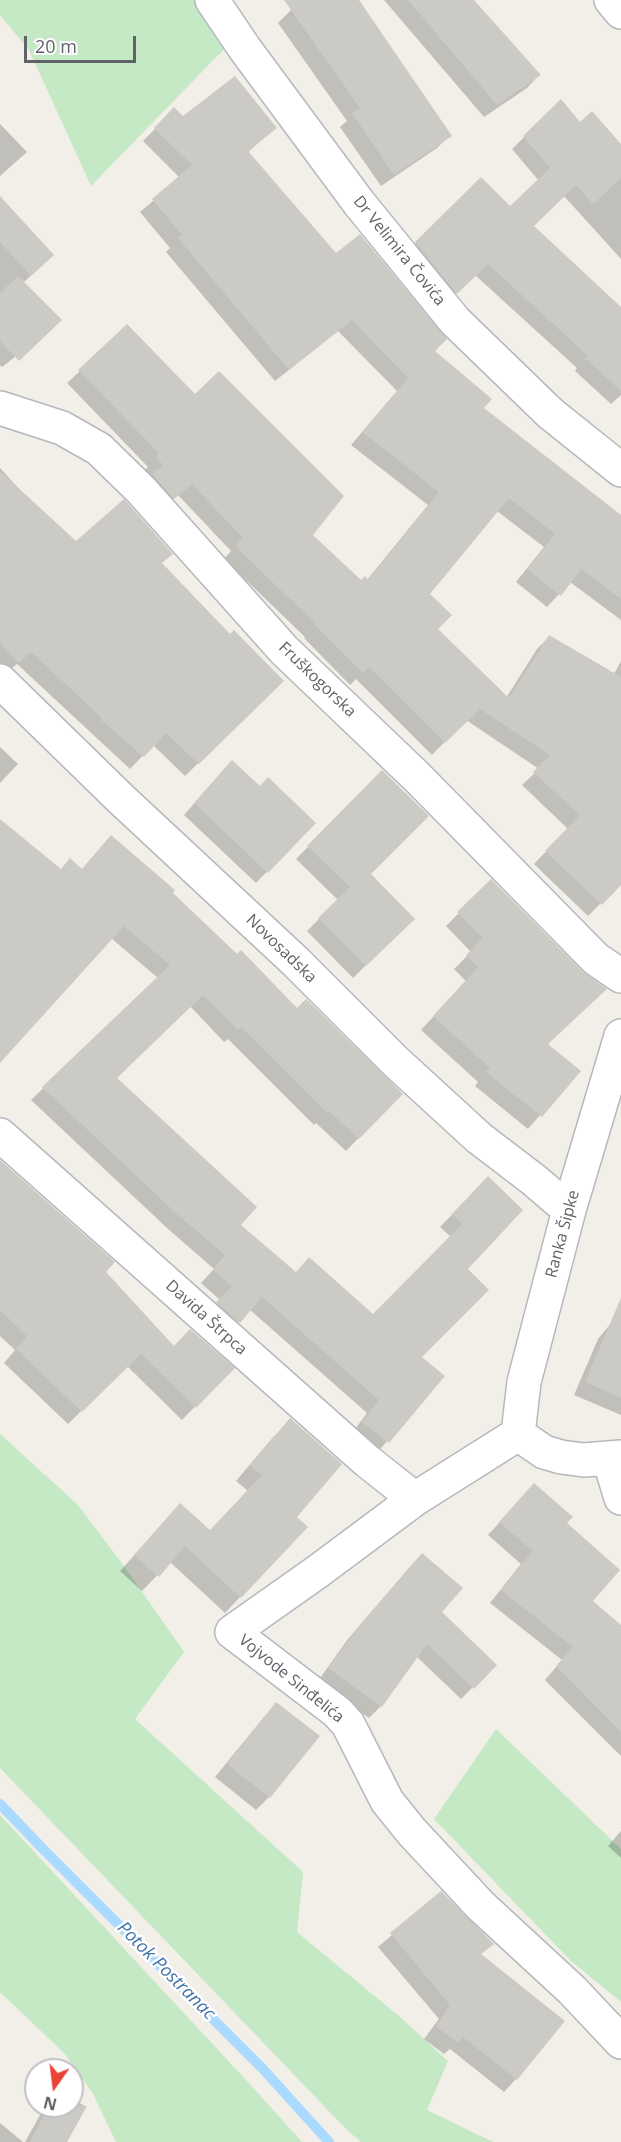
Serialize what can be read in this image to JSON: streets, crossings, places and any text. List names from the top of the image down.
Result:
{
  "streets": {
    "street": [
      "Dr Velimira Čovića",
      "Fruškogorska",
      "Novosadska",
      "Ranka Šipke",
      "Davida Štrpca",
      "Vojvode Sinđelića"
    ]
  },
  "crossings": [
    ["Novosadska", "Ranka Šipke"],
    ["Ranka Šipke", "Vojvode Sinđelića"],
    ["Davida Štrpca", "Vojvode Sinđelića"]
  ],
  "water": ["Potok Postranac"],
  "scale_bar": "20 m",
  "north": "bottom"
}
